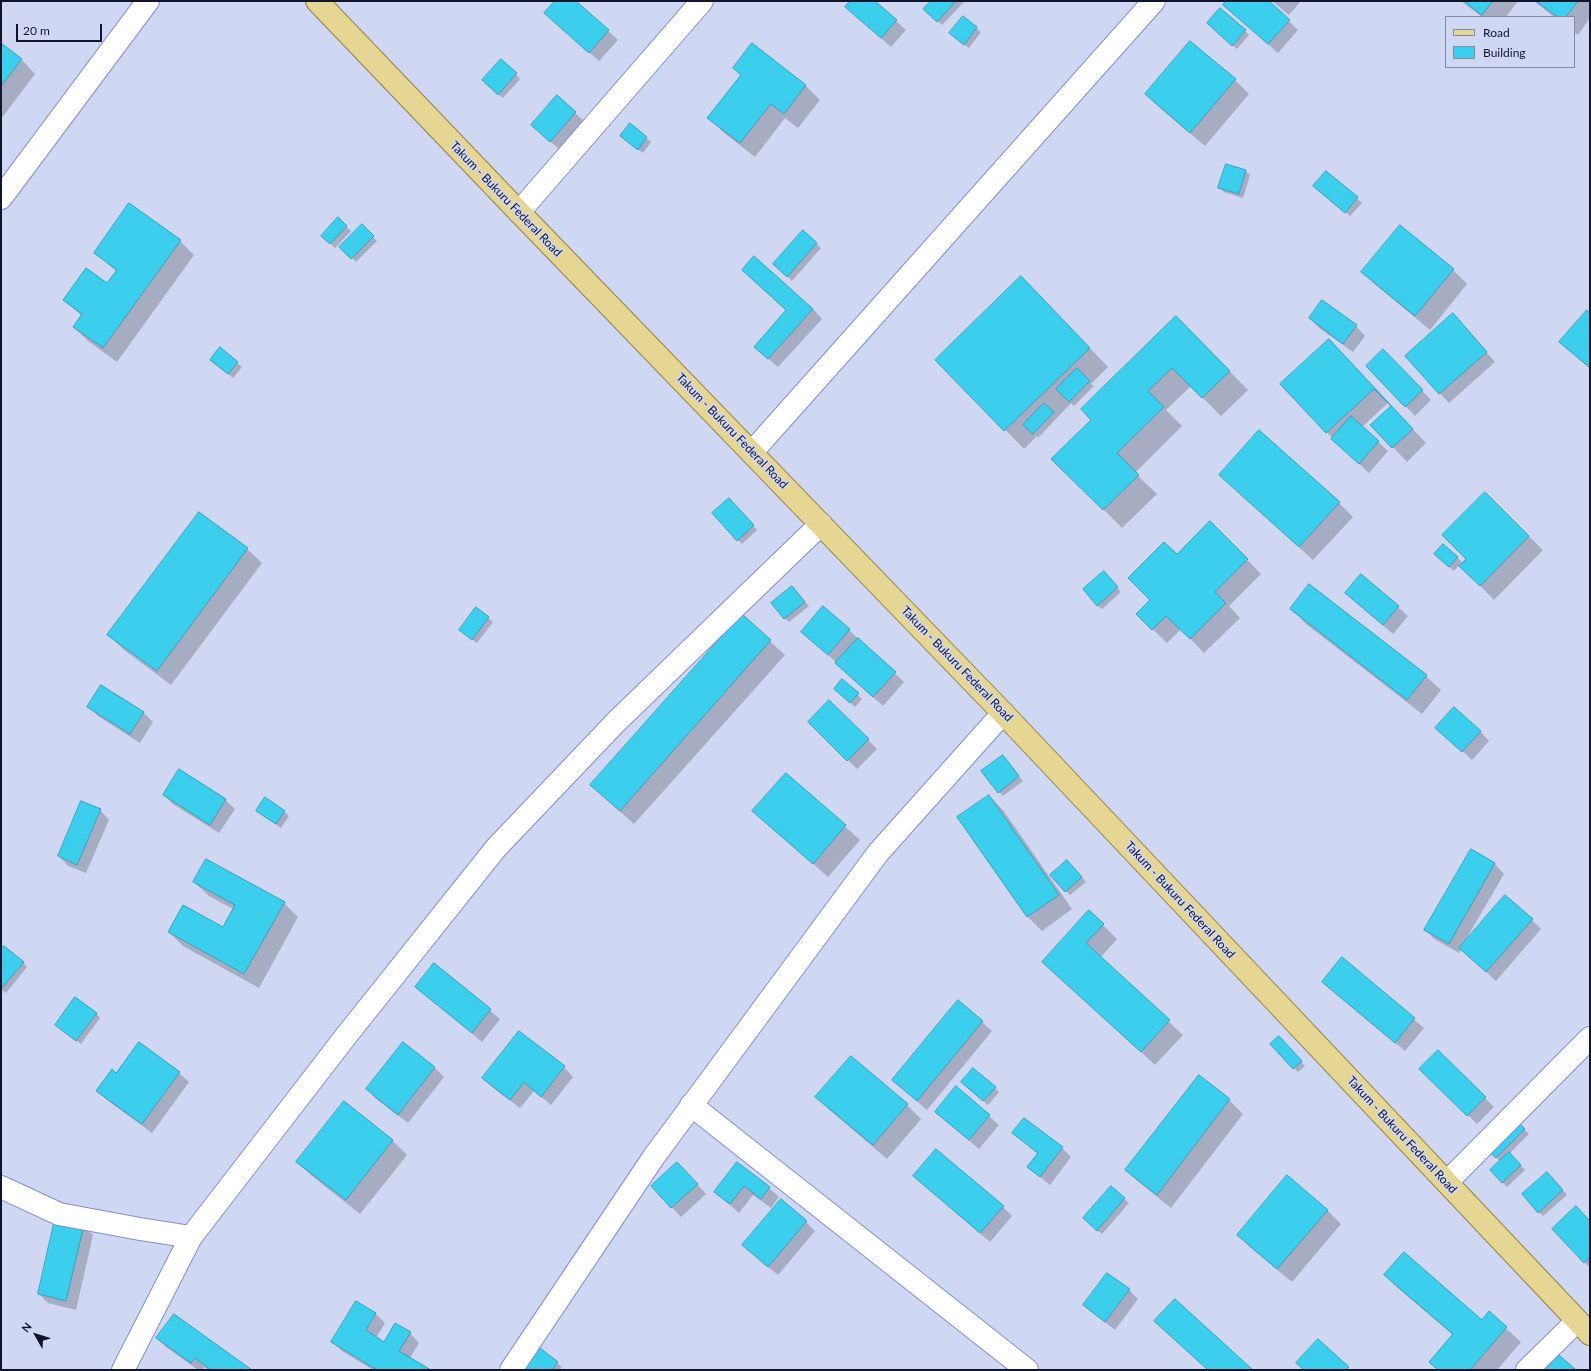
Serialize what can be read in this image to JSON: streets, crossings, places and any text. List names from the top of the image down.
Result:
{
  "streets": {
    "main road": ["Takum - Bukuru Federal Road"]
  },
  "legend": ["Road", "Building"],
  "scale_bar": "20 m",
  "north": "top left"
}
